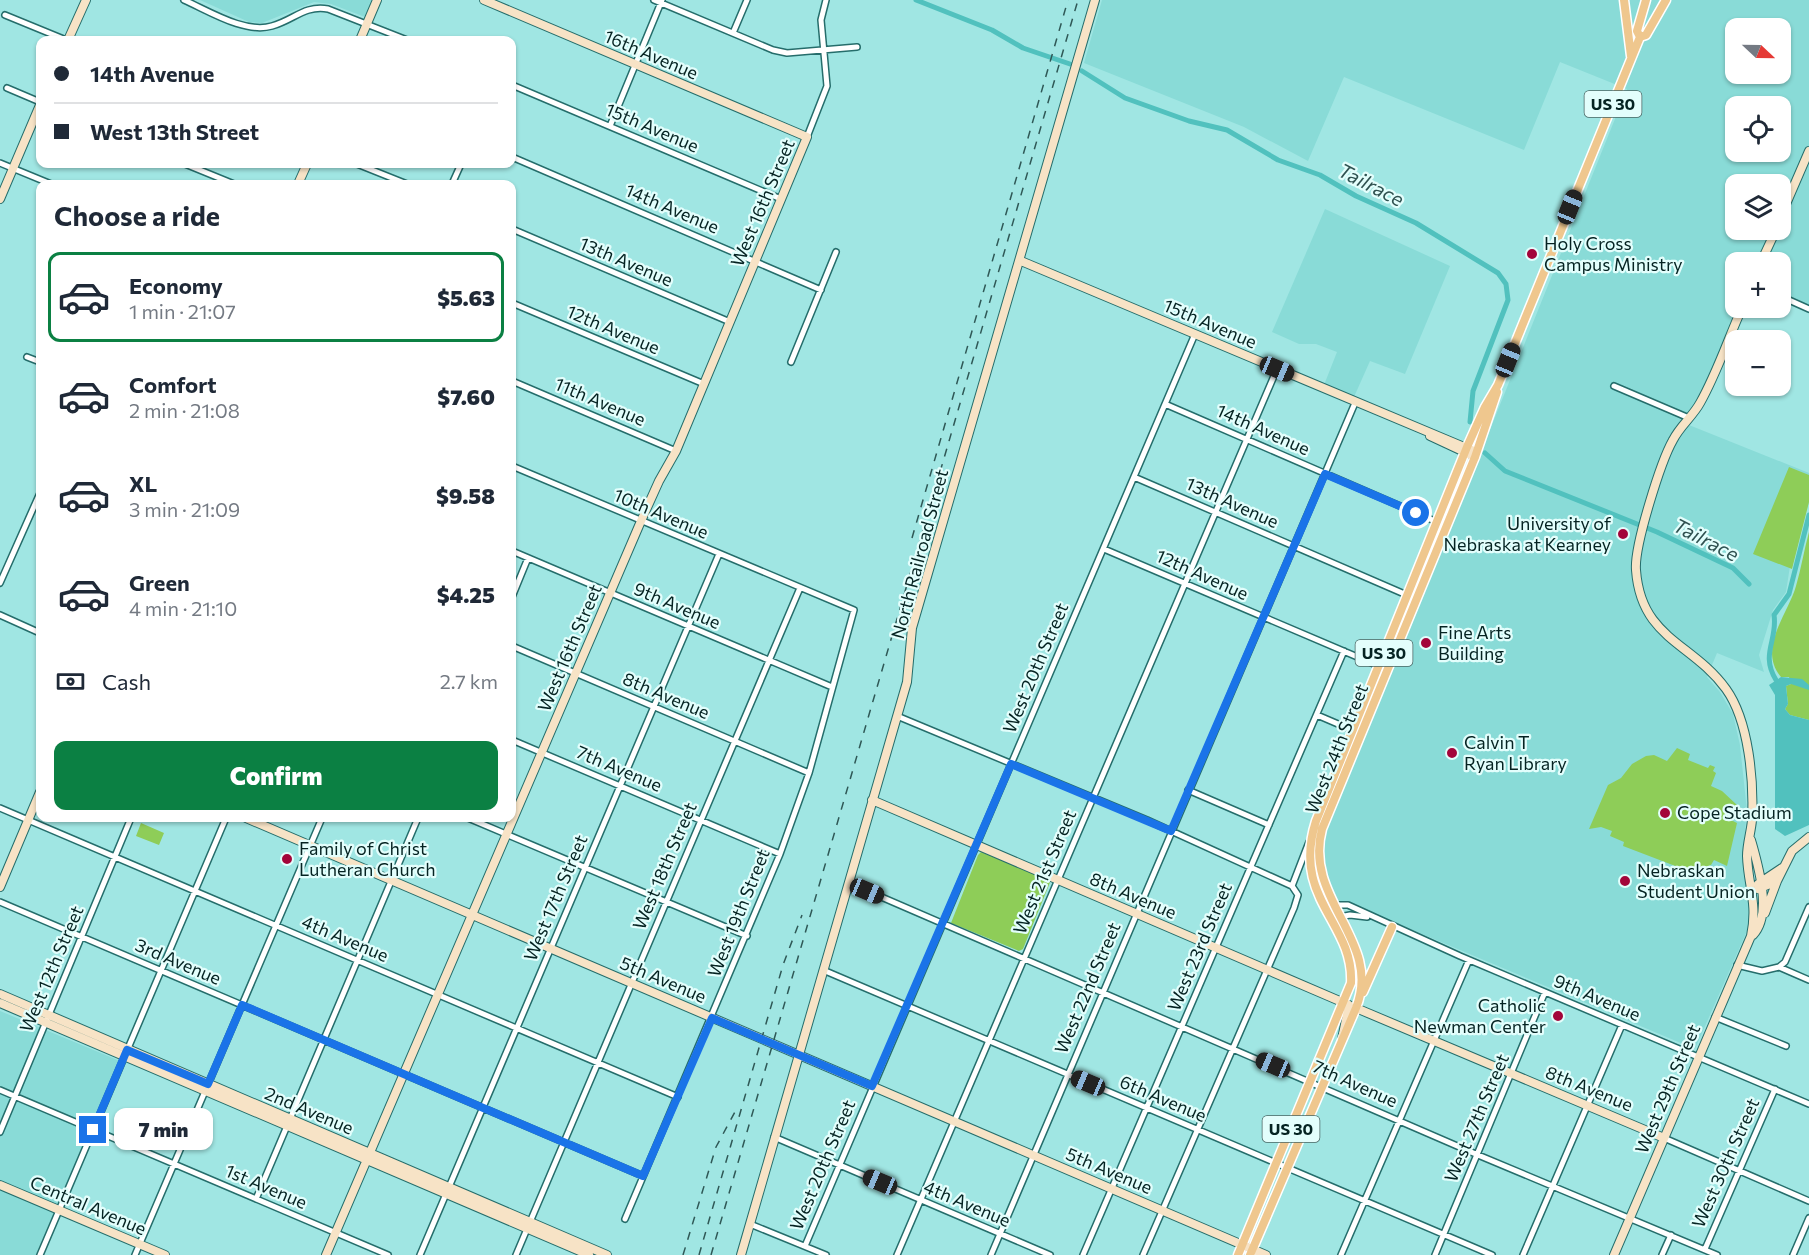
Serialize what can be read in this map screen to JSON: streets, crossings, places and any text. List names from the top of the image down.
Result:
{
  "streets": {
    "main road": ["US 30", "West 24th Street"],
    "street": [
      "16th Avenue",
      "15th Avenue",
      "West 16th Street",
      "14th Avenue",
      "13th Avenue",
      "12th Avenue",
      "11th Avenue",
      "10th Avenue",
      "North Railroad Street",
      "9th Avenue",
      "West 20th Street",
      "8th Avenue",
      "7th Avenue",
      "West 18th Street",
      "West 21st Street",
      "West 17th Street",
      "West 19th Street",
      "4th Avenue",
      "West 23rd Street",
      "3rd Avenue",
      "West 12th Street",
      "5th Avenue",
      "West 22nd Street",
      "West 29th Street",
      "6th Avenue",
      "2nd Avenue",
      "West 27th Street",
      "West 30th Street",
      "1st Avenue",
      "Central Avenue"
    ]
  },
  "crossings": [
    ["16th Avenue", "West 16th Street"],
    ["US 30", "9th Avenue"],
    ["US 30", "8th Avenue"],
    ["US 30", "West 24th Street"],
    ["US 30", "7th Avenue"],
    ["US 30", "5th Avenue"],
    ["US 30", "6th Avenue"],
    ["15th Avenue", "West 16th Street"],
    ["15th Avenue", "North Railroad Street"],
    ["15th Avenue", "West 20th Street"],
    ["15th Avenue", "West 24th Street"],
    ["15th Avenue", "West 21st Street"],
    ["15th Avenue", "West 22nd Street"],
    ["West 16th Street", "14th Avenue"],
    ["West 16th Street", "13th Avenue"],
    ["West 16th Street", "12th Avenue"],
    ["West 16th Street", "11th Avenue"],
    ["West 16th Street", "10th Avenue"],
    ["West 16th Street", "9th Avenue"],
    ["West 16th Street", "8th Avenue"],
    ["West 16th Street", "7th Avenue"],
    ["West 16th Street", "4th Avenue"],
    ["West 16th Street", "3rd Avenue"],
    ["West 16th Street", "5th Avenue"],
    ["West 16th Street", "2nd Avenue"],
    ["West 16th Street", "1st Avenue"],
    ["14th Avenue", "West 20th Street"],
    ["14th Avenue", "West 24th Street"],
    ["14th Avenue", "West 21st Street"],
    ["14th Avenue", "West 22nd Street"],
    ["13th Avenue", "West 20th Street"],
    ["13th Avenue", "West 24th Street"],
    ["13th Avenue", "West 21st Street"],
    ["13th Avenue", "West 22nd Street"],
    ["12th Avenue", "West 20th Street"],
    ["12th Avenue", "West 24th Street"],
    ["12th Avenue", "West 21st Street"],
    ["12th Avenue", "West 23rd Street"],
    ["12th Avenue", "West 22nd Street"],
    ["10th Avenue", "West 18th Street"],
    ["10th Avenue", "West 17th Street"],
    ["10th Avenue", "West 19th Street"],
    ["North Railroad Street", "8th Avenue"],
    ["North Railroad Street", "7th Avenue"],
    ["North Railroad Street", "4th Avenue"],
    ["North Railroad Street", "5th Avenue"],
    ["North Railroad Street", "6th Avenue"],
    ["9th Avenue", "West 24th Street"],
    ["9th Avenue", "West 18th Street"],
    ["9th Avenue", "West 17th Street"],
    ["9th Avenue", "West 19th Street"],
    ["9th Avenue", "West 29th Street"],
    ["9th Avenue", "West 27th Street"],
    ["9th Avenue", "West 30th Street"],
    ["West 20th Street", "8th Avenue"],
    ["West 20th Street", "7th Avenue"],
    ["West 20th Street", "4th Avenue"],
    ["West 20th Street", "5th Avenue"],
    ["West 20th Street", "6th Avenue"],
    ["8th Avenue", "West 24th Street"],
    ["8th Avenue", "West 18th Street"],
    ["8th Avenue", "West 21st Street"],
    ["8th Avenue", "West 17th Street"],
    ["8th Avenue", "West 19th Street"],
    ["8th Avenue", "West 23rd Street"],
    ["8th Avenue", "West 22nd Street"],
    ["8th Avenue", "West 29th Street"],
    ["8th Avenue", "West 27th Street"],
    ["8th Avenue", "West 30th Street"],
    ["West 24th Street", "7th Avenue"],
    ["West 24th Street", "5th Avenue"],
    ["West 24th Street", "6th Avenue"],
    ["7th Avenue", "West 18th Street"],
    ["7th Avenue", "West 21st Street"],
    ["7th Avenue", "West 17th Street"],
    ["7th Avenue", "West 19th Street"],
    ["7th Avenue", "West 23rd Street"],
    ["7th Avenue", "West 22nd Street"],
    ["7th Avenue", "West 29th Street"],
    ["7th Avenue", "West 27th Street"],
    ["7th Avenue", "West 30th Street"],
    ["West 18th Street", "4th Avenue"],
    ["West 18th Street", "3rd Avenue"],
    ["West 18th Street", "5th Avenue"],
    ["West 18th Street", "2nd Avenue"],
    ["West 21st Street", "4th Avenue"],
    ["West 21st Street", "5th Avenue"],
    ["West 21st Street", "6th Avenue"],
    ["West 17th Street", "4th Avenue"],
    ["West 17th Street", "3rd Avenue"],
    ["West 17th Street", "5th Avenue"],
    ["West 17th Street", "2nd Avenue"],
    ["West 19th Street", "4th Avenue"],
    ["West 19th Street", "3rd Avenue"],
    ["West 19th Street", "5th Avenue"],
    ["4th Avenue", "West 12th Street"],
    ["4th Avenue", "West 22nd Street"],
    ["West 23rd Street", "5th Avenue"],
    ["West 23rd Street", "6th Avenue"],
    ["3rd Avenue", "West 12th Street"],
    ["West 12th Street", "2nd Avenue"],
    ["West 12th Street", "1st Avenue"],
    ["5th Avenue", "West 22nd Street"],
    ["West 22nd Street", "6th Avenue"],
    ["6th Avenue", "West 27th Street"]
  ],
  "water": ["Tailrace"],
  "places": [
    "Holy Cross Campus Ministry",
    "University of Nebraska at Kearney",
    "Fine Arts Building",
    "Calvin T Ryan Library",
    "Cope Stadium",
    "Family of Christ Lutheran Church",
    "Nebraskan Student Union",
    "Catholic Newman Center"
  ],
  "north": "right",
  "page": {
    "map_buttons": ["+", "−"],
    "banner": ["14th Avenue", "West 13th Street"],
    "heading": "Choose a ride",
    "list": [
      {
        "name": "Economy",
        "note": "1 min · 21:07",
        "value": "$5.63"
      },
      {
        "name": "Comfort",
        "note": "2 min · 21:08",
        "value": "$7.60"
      },
      {
        "name": "XL",
        "note": "3 min · 21:09",
        "value": "$9.58"
      },
      {
        "name": "Green",
        "note": "4 min · 21:10",
        "value": "$4.25"
      }
    ],
    "pay": ["Cash", "2.7 km"],
    "buttons": "Confirm",
    "bubble": "7 min"
  }
}
